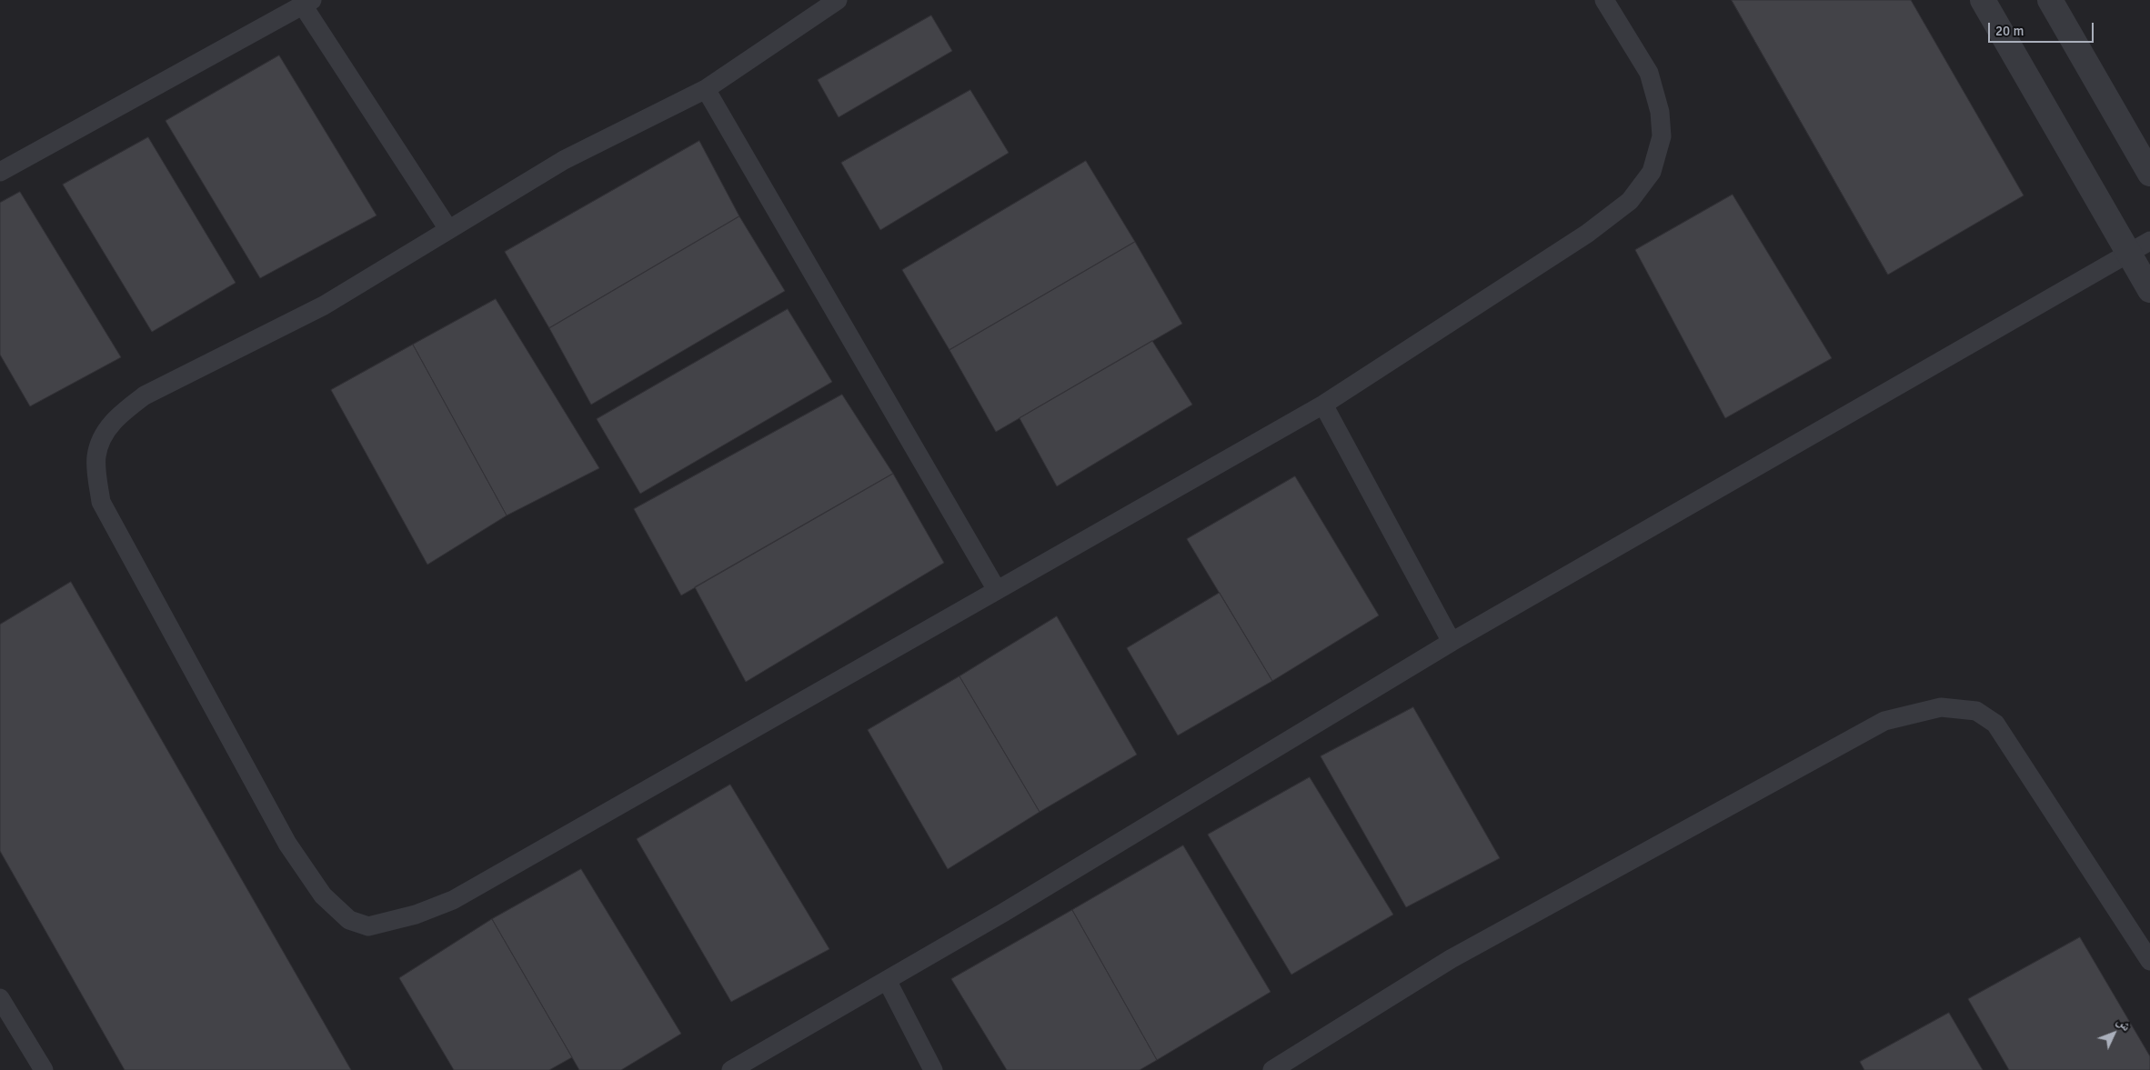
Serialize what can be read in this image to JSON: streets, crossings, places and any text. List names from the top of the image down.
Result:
{
  "scale_bar": "20 m",
  "north": "top right"
}
